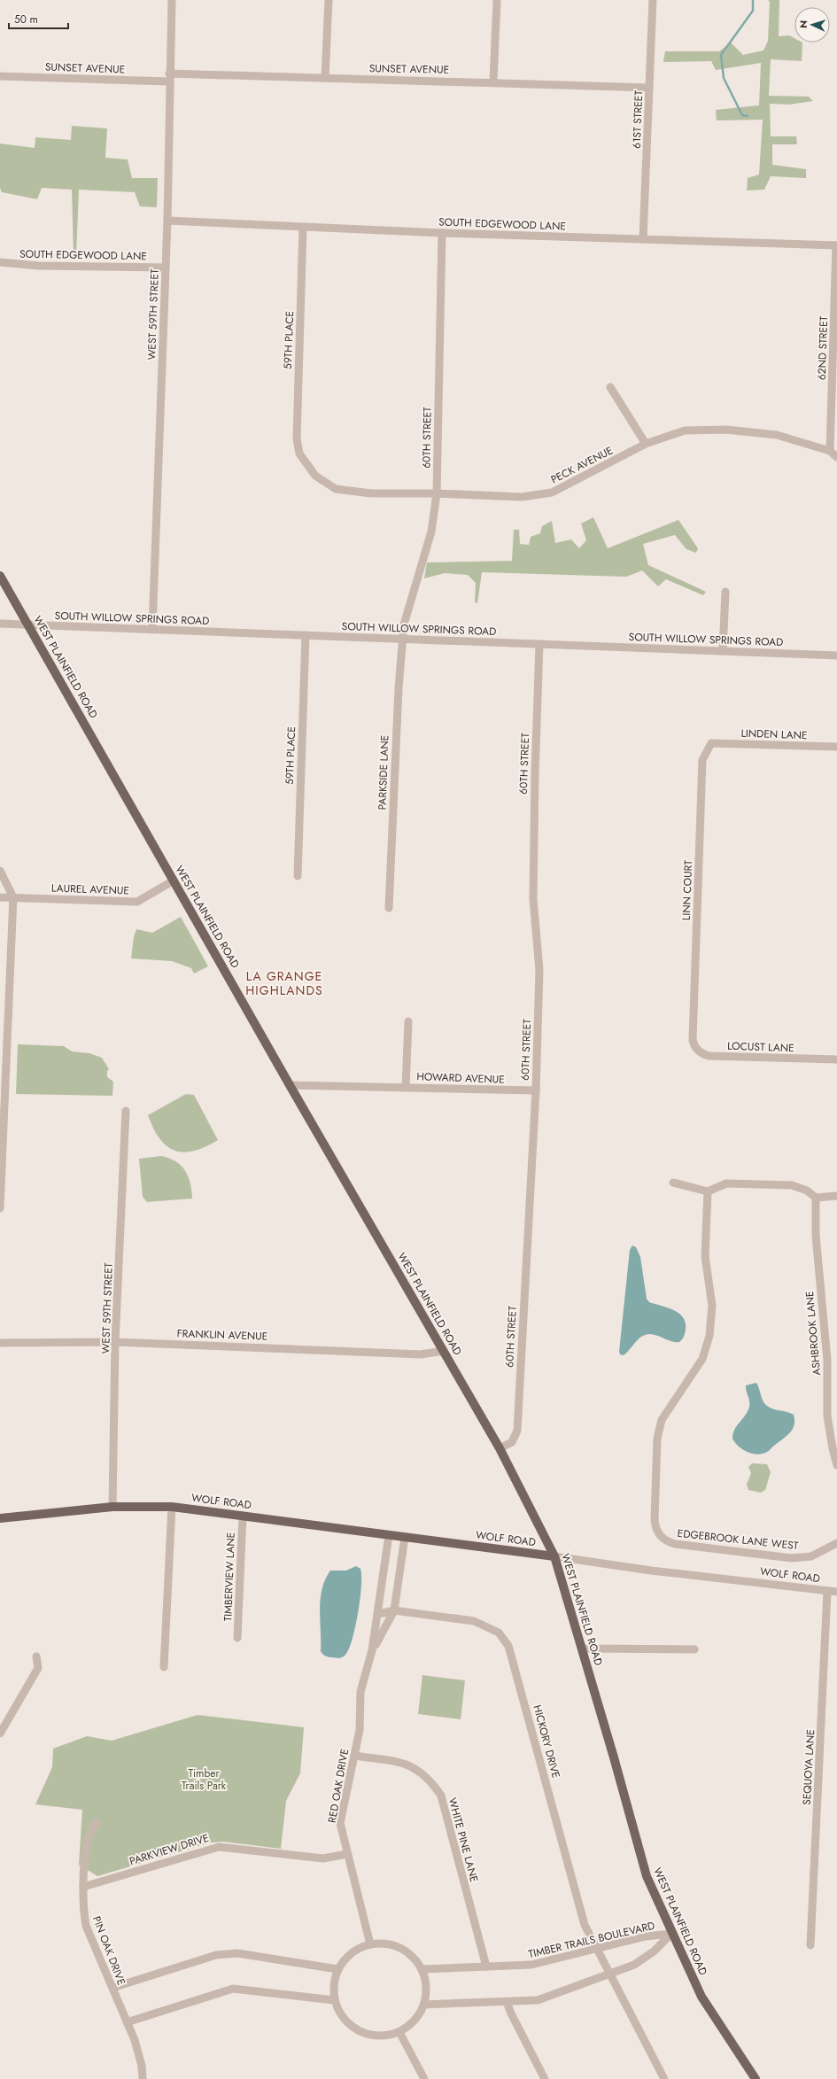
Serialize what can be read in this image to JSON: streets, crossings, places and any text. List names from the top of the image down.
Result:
{
  "streets": {
    "main road": ["WEST PLAINFIELD ROAD", "WOLF ROAD"],
    "street": [
      "SUNSET AVENUE",
      "61ST STREET",
      "SOUTH EDGEWOOD LANE",
      "WEST 59TH STREET",
      "59TH PLACE",
      "62ND STREET",
      "60TH STREET",
      "PECK AVENUE",
      "SOUTH WILLOW SPRINGS ROAD",
      "LINDEN LANE",
      "PARKSIDE LANE",
      "LAUREL AVENUE",
      "LINN COURT",
      "LOCUST LANE",
      "HOWARD AVENUE",
      "ASHBROOK LANE",
      "FRANKLIN AVENUE",
      "EDGEBROOK LANE WEST",
      "TIMBERVIEW LANE",
      "HICKORY DRIVE",
      "SEQUOYA LANE",
      "RED OAK DRIVE",
      "WHITE PINE LANE",
      "PARKVIEW DRIVE",
      "TIMBER TRAILS BOULEVARD",
      "PIN OAK DRIVE"
    ]
  },
  "crossings": [
    ["SUNSET AVENUE", "61ST STREET"],
    ["SUNSET AVENUE", "WEST 59TH STREET"],
    ["61ST STREET", "SOUTH EDGEWOOD LANE"],
    ["SOUTH EDGEWOOD LANE", "WEST 59TH STREET"],
    ["SOUTH EDGEWOOD LANE", "59TH PLACE"],
    ["SOUTH EDGEWOOD LANE", "62ND STREET"],
    ["SOUTH EDGEWOOD LANE", "60TH STREET"],
    ["WEST 59TH STREET", "SOUTH WILLOW SPRINGS ROAD"],
    ["WEST 59TH STREET", "FRANKLIN AVENUE"],
    ["WEST 59TH STREET", "WOLF ROAD"],
    ["59TH PLACE", "PECK AVENUE"],
    ["59TH PLACE", "SOUTH WILLOW SPRINGS ROAD"],
    ["62ND STREET", "PECK AVENUE"],
    ["60TH STREET", "PECK AVENUE"],
    ["60TH STREET", "SOUTH WILLOW SPRINGS ROAD"],
    ["60TH STREET", "WEST PLAINFIELD ROAD"],
    ["60TH STREET", "PARKSIDE LANE"],
    ["60TH STREET", "HOWARD AVENUE"],
    ["SOUTH WILLOW SPRINGS ROAD", "WEST PLAINFIELD ROAD"],
    ["SOUTH WILLOW SPRINGS ROAD", "PARKSIDE LANE"],
    ["WEST PLAINFIELD ROAD", "LAUREL AVENUE"],
    ["WEST PLAINFIELD ROAD", "HOWARD AVENUE"],
    ["WEST PLAINFIELD ROAD", "FRANKLIN AVENUE"],
    ["WEST PLAINFIELD ROAD", "WOLF ROAD"],
    ["WEST PLAINFIELD ROAD", "TIMBER TRAILS BOULEVARD"],
    ["LINDEN LANE", "LINN COURT"],
    ["LINN COURT", "LOCUST LANE"],
    ["WOLF ROAD", "TIMBERVIEW LANE"],
    ["WOLF ROAD", "SEQUOYA LANE"],
    ["WOLF ROAD", "RED OAK DRIVE"],
    ["HICKORY DRIVE", "RED OAK DRIVE"],
    ["HICKORY DRIVE", "TIMBER TRAILS BOULEVARD"],
    ["RED OAK DRIVE", "WHITE PINE LANE"],
    ["RED OAK DRIVE", "PARKVIEW DRIVE"],
    ["RED OAK DRIVE", "TIMBER TRAILS BOULEVARD"],
    ["WHITE PINE LANE", "TIMBER TRAILS BOULEVARD"],
    ["PARKVIEW DRIVE", "PIN OAK DRIVE"]
  ],
  "districts": ["LA GRANGE HIGHLANDS"],
  "parks": ["Timber Trails Park"],
  "scale_bar": "50 m",
  "north": "left"
}
